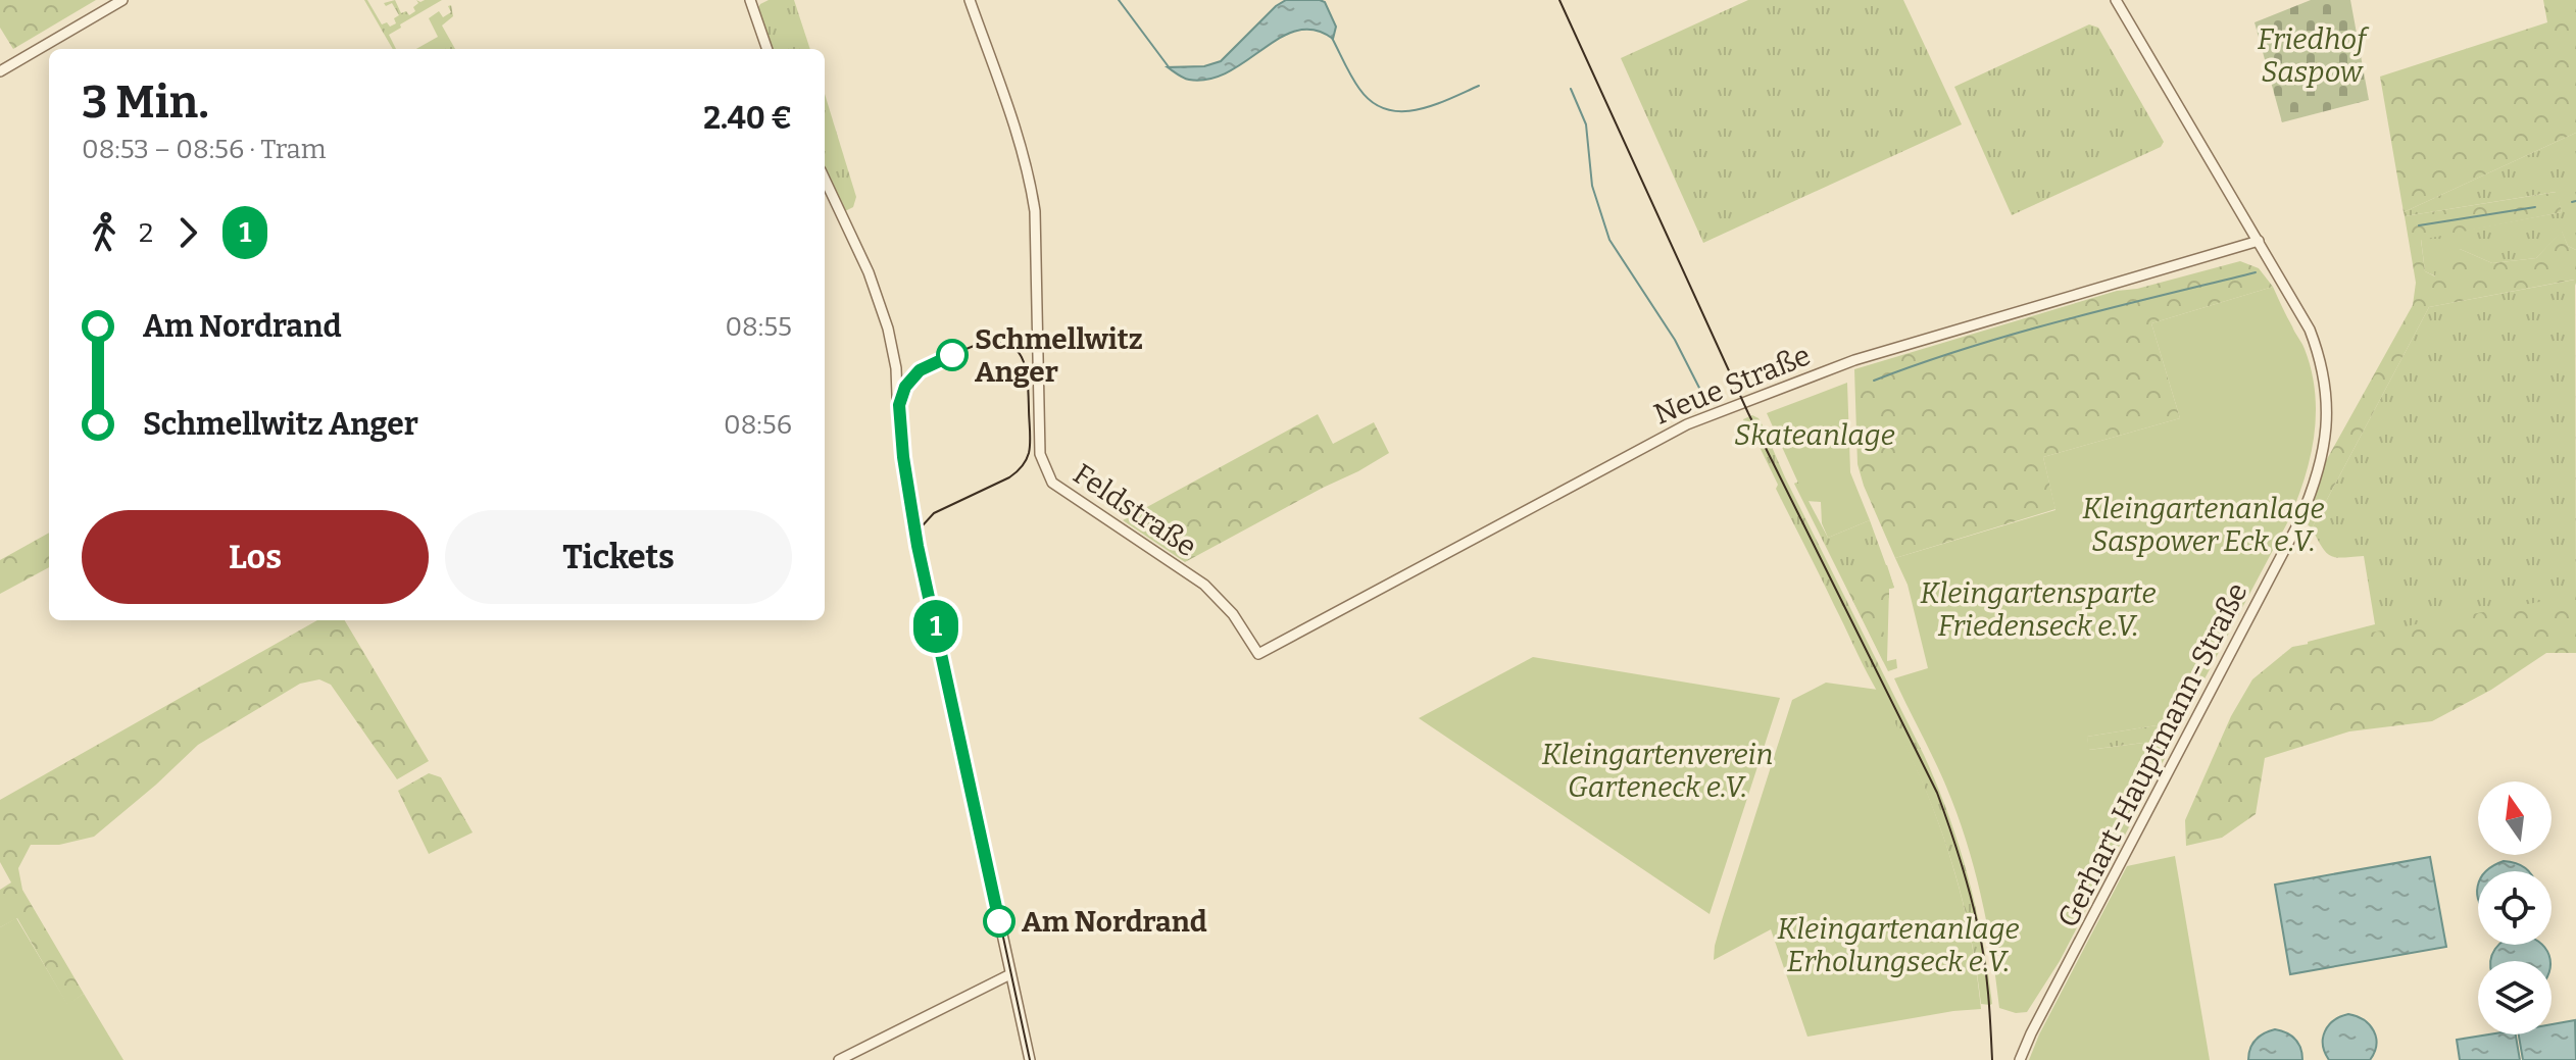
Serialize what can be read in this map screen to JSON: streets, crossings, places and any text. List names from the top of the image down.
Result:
{
  "streets": {
    "street": ["Neue Straße", "Feldstraße", "Gerhart-Hauptmann-Straße"]
  },
  "crossings": [
    ["Neue Straße", "Feldstraße"],
    ["Neue Straße", "Gerhart-Hauptmann-Straße"]
  ],
  "parks": [
    "Friedhof Saspow",
    "Skateanlage",
    "Kleingartenanlage Saspower Eck e.V.",
    "Kleingartensparte Friedenseck e.V.",
    "Kleingartenverein Garteneck e.V.",
    "Kleingartenanlage Erholungseck e.V."
  ],
  "places": ["Schmellwitz Anger", "Am Nordrand"],
  "lines": ["tram line 1"],
  "north": "top",
  "page": {
    "on_map": "1",
    "heading": ["3 Min.", "08:53 – 08:56 · Tram", "2.40 €"],
    "legs": ["2", "1"],
    "list": [
      {
        "name": "Am Nordrand",
        "value": "08:55"
      },
      {
        "name": "Schmellwitz Anger",
        "value": "08:56"
      }
    ],
    "buttons": ["Los", "Tickets"]
  }
}
